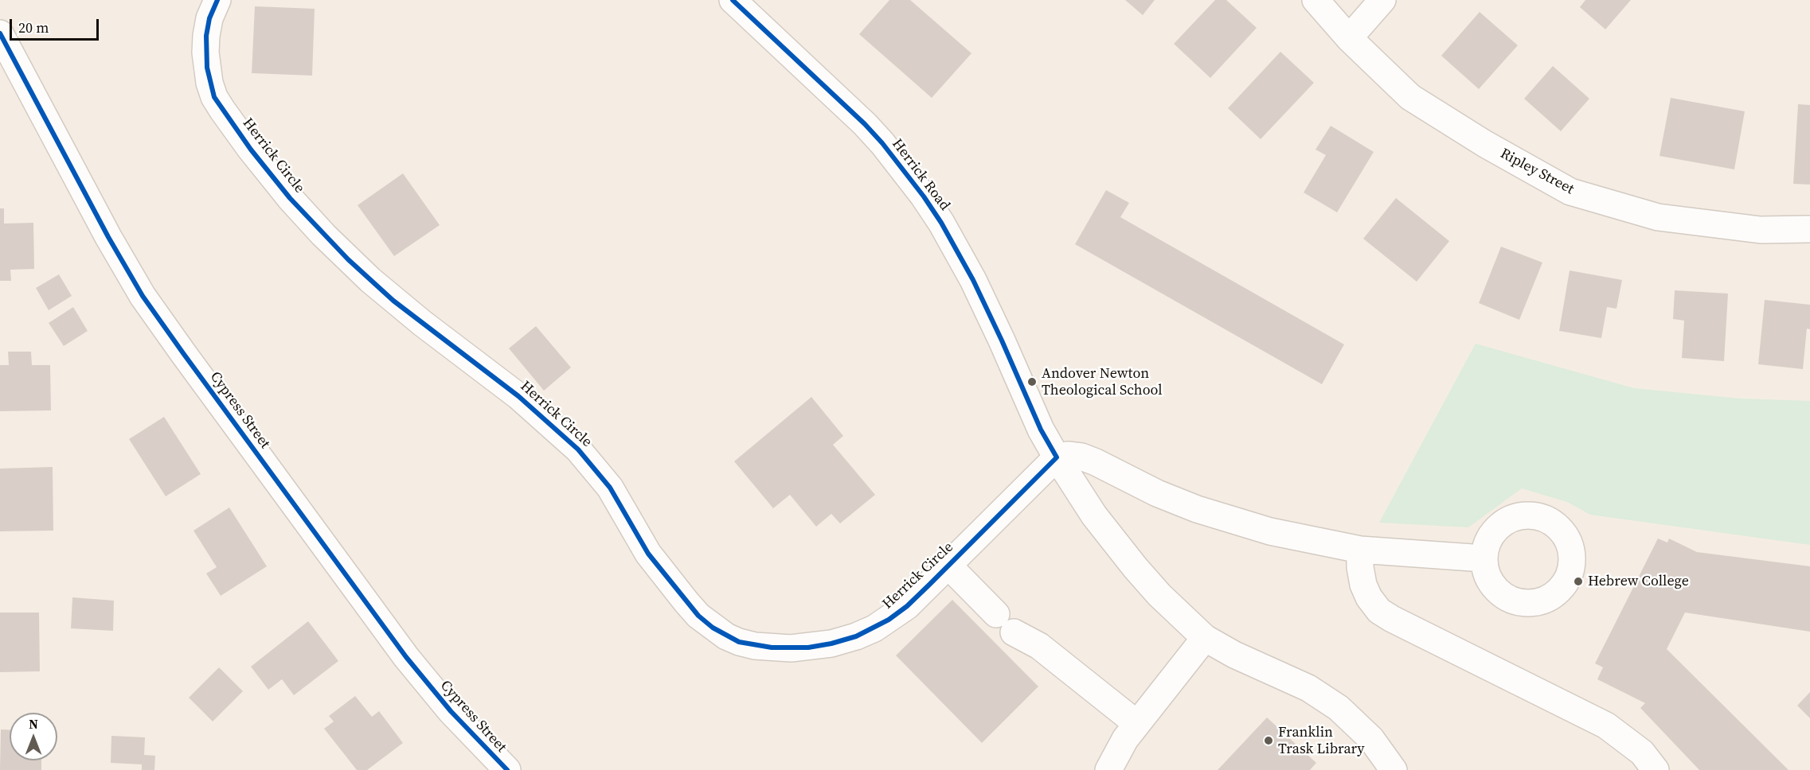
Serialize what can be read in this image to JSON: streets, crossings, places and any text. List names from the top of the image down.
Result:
{
  "streets": {
    "street": [
      "Herrick Circle",
      "Ripley Street",
      "Herrick Road",
      "Cypress Street"
    ]
  },
  "crossings": [
    ["Herrick Circle", "Herrick Road"]
  ],
  "places": ["Andover Newton Theological School", "Hebrew College", "Franklin Trask Library"],
  "scale_bar": "20 m",
  "north": "top"
}
